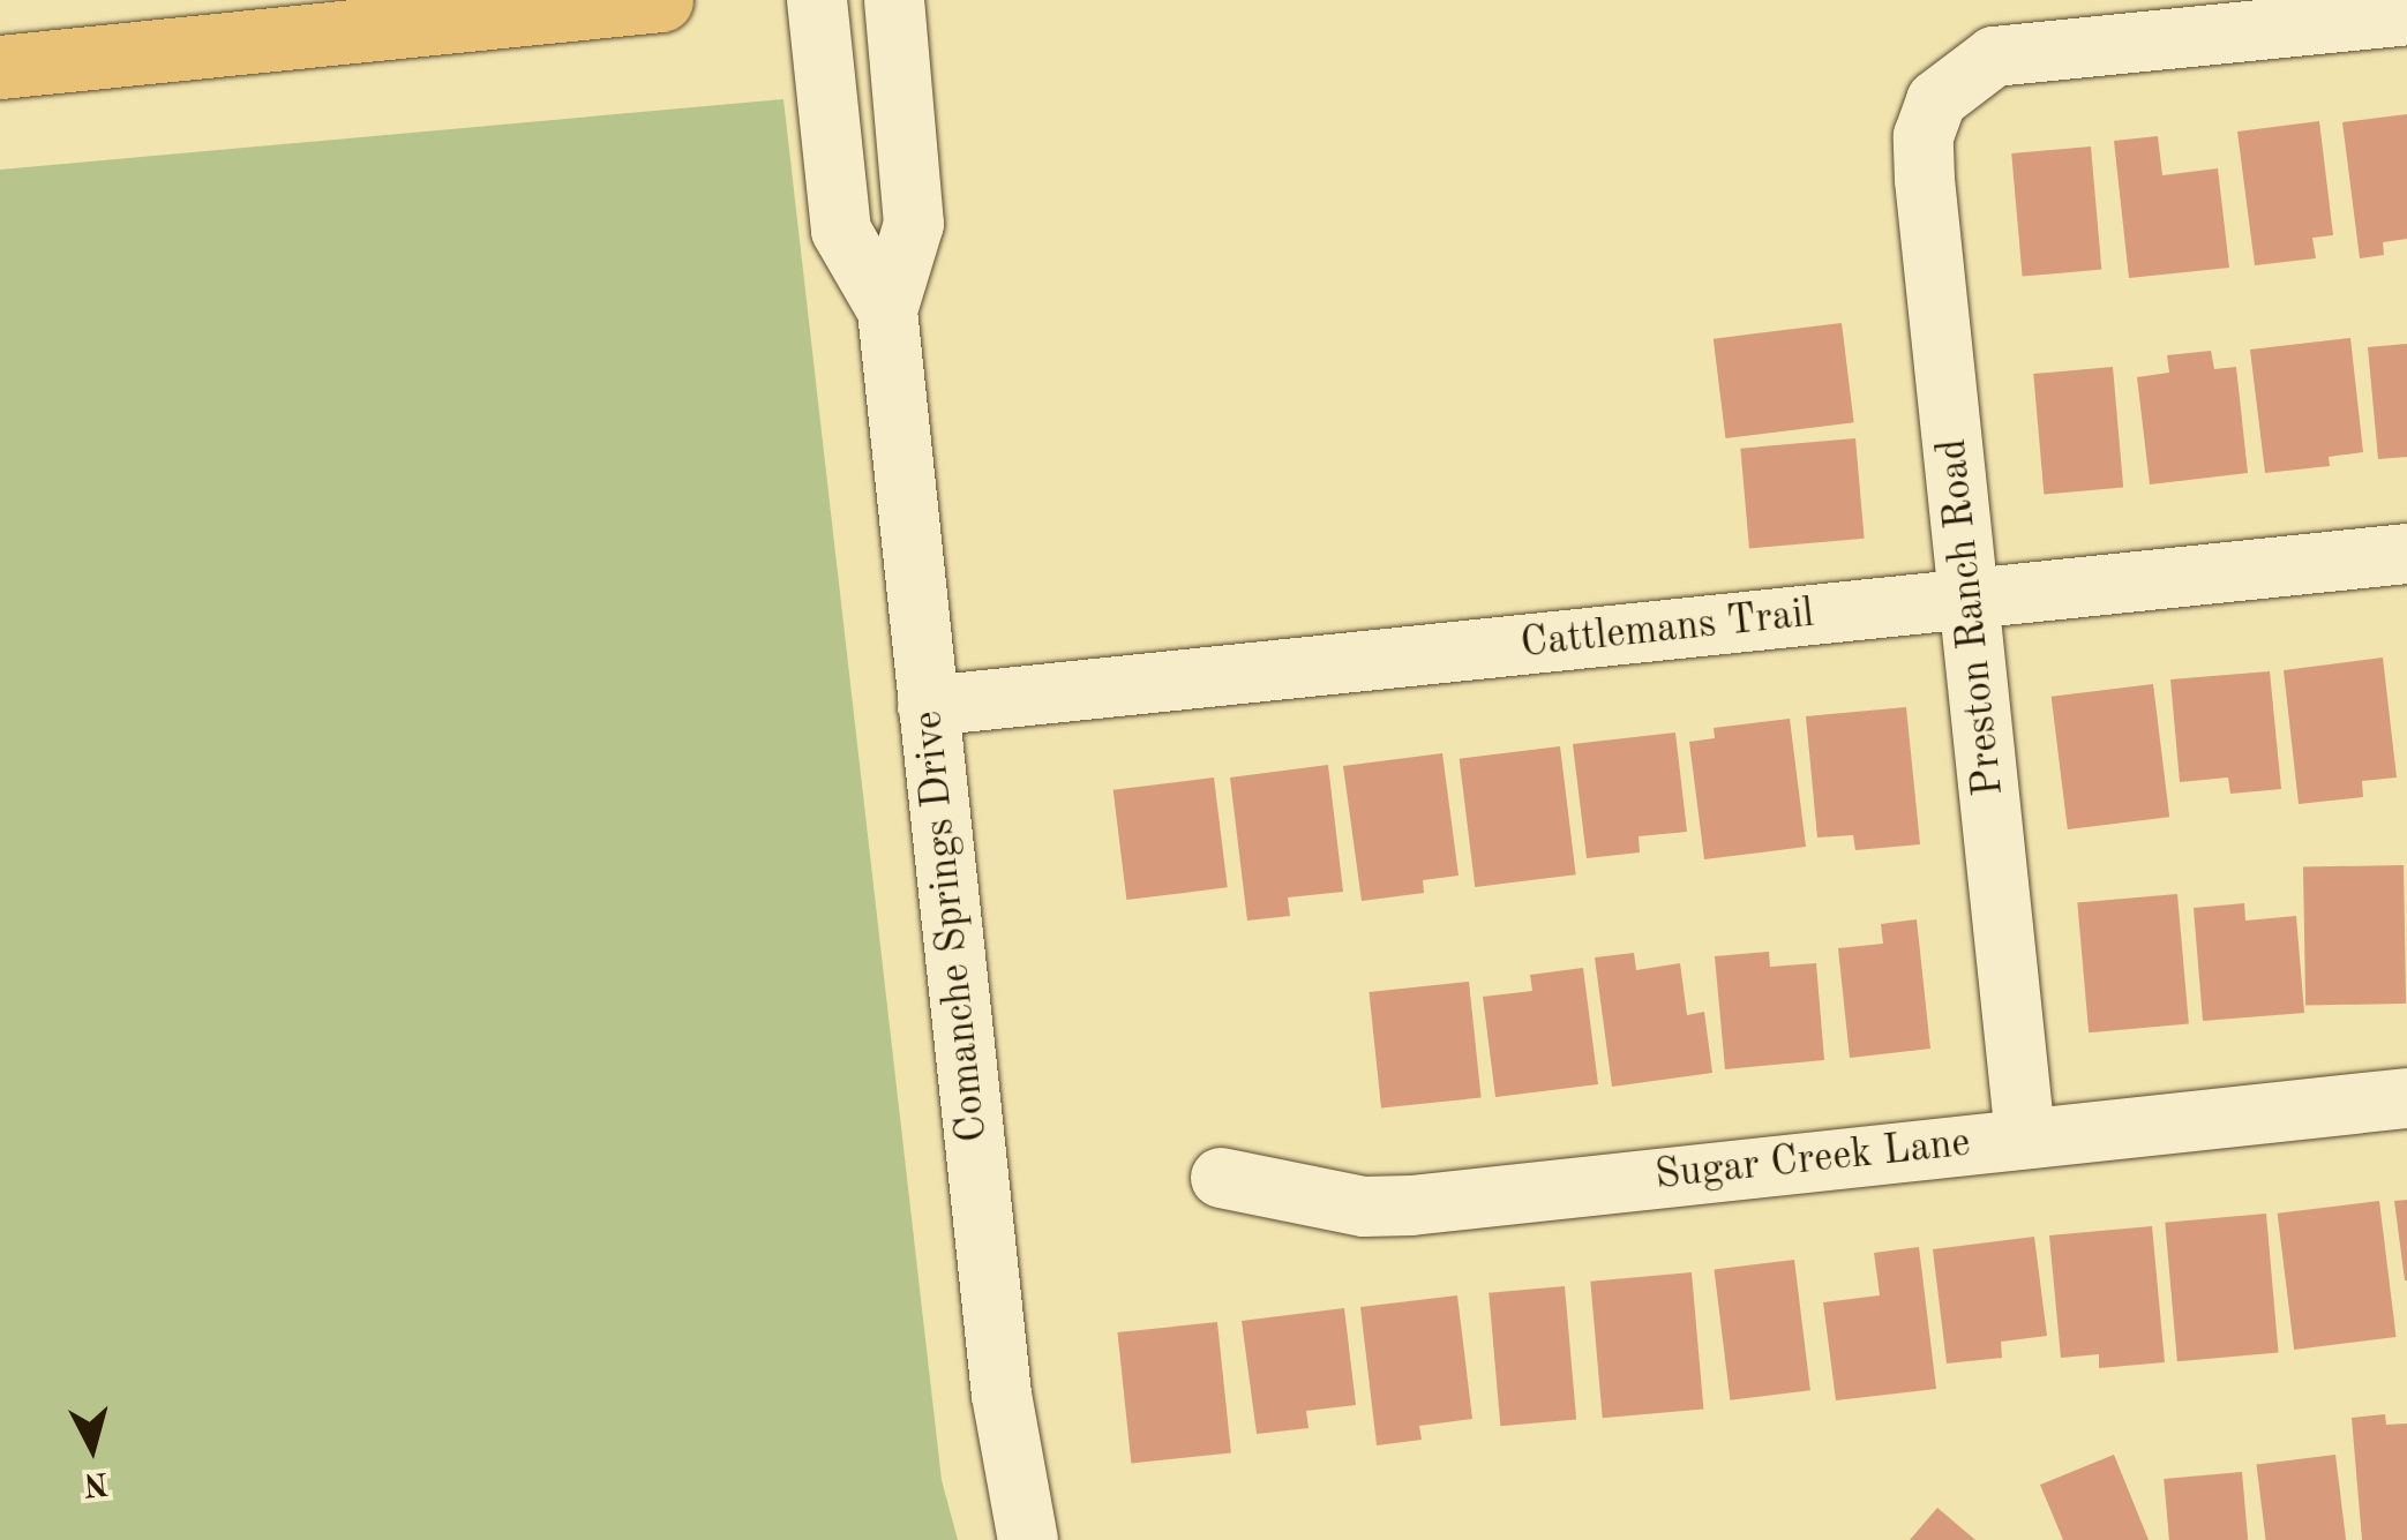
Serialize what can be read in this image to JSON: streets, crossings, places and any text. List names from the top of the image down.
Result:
{
  "streets": {
    "street": [
      "Preston Ranch Road",
      "Cattlemans Trail",
      "Comanche Springs Drive",
      "Sugar Creek Lane"
    ]
  },
  "crossings": [
    ["Preston Ranch Road", "Cattlemans Trail"],
    ["Preston Ranch Road", "Sugar Creek Lane"],
    ["Cattlemans Trail", "Comanche Springs Drive"]
  ],
  "north": "bottom"
}
